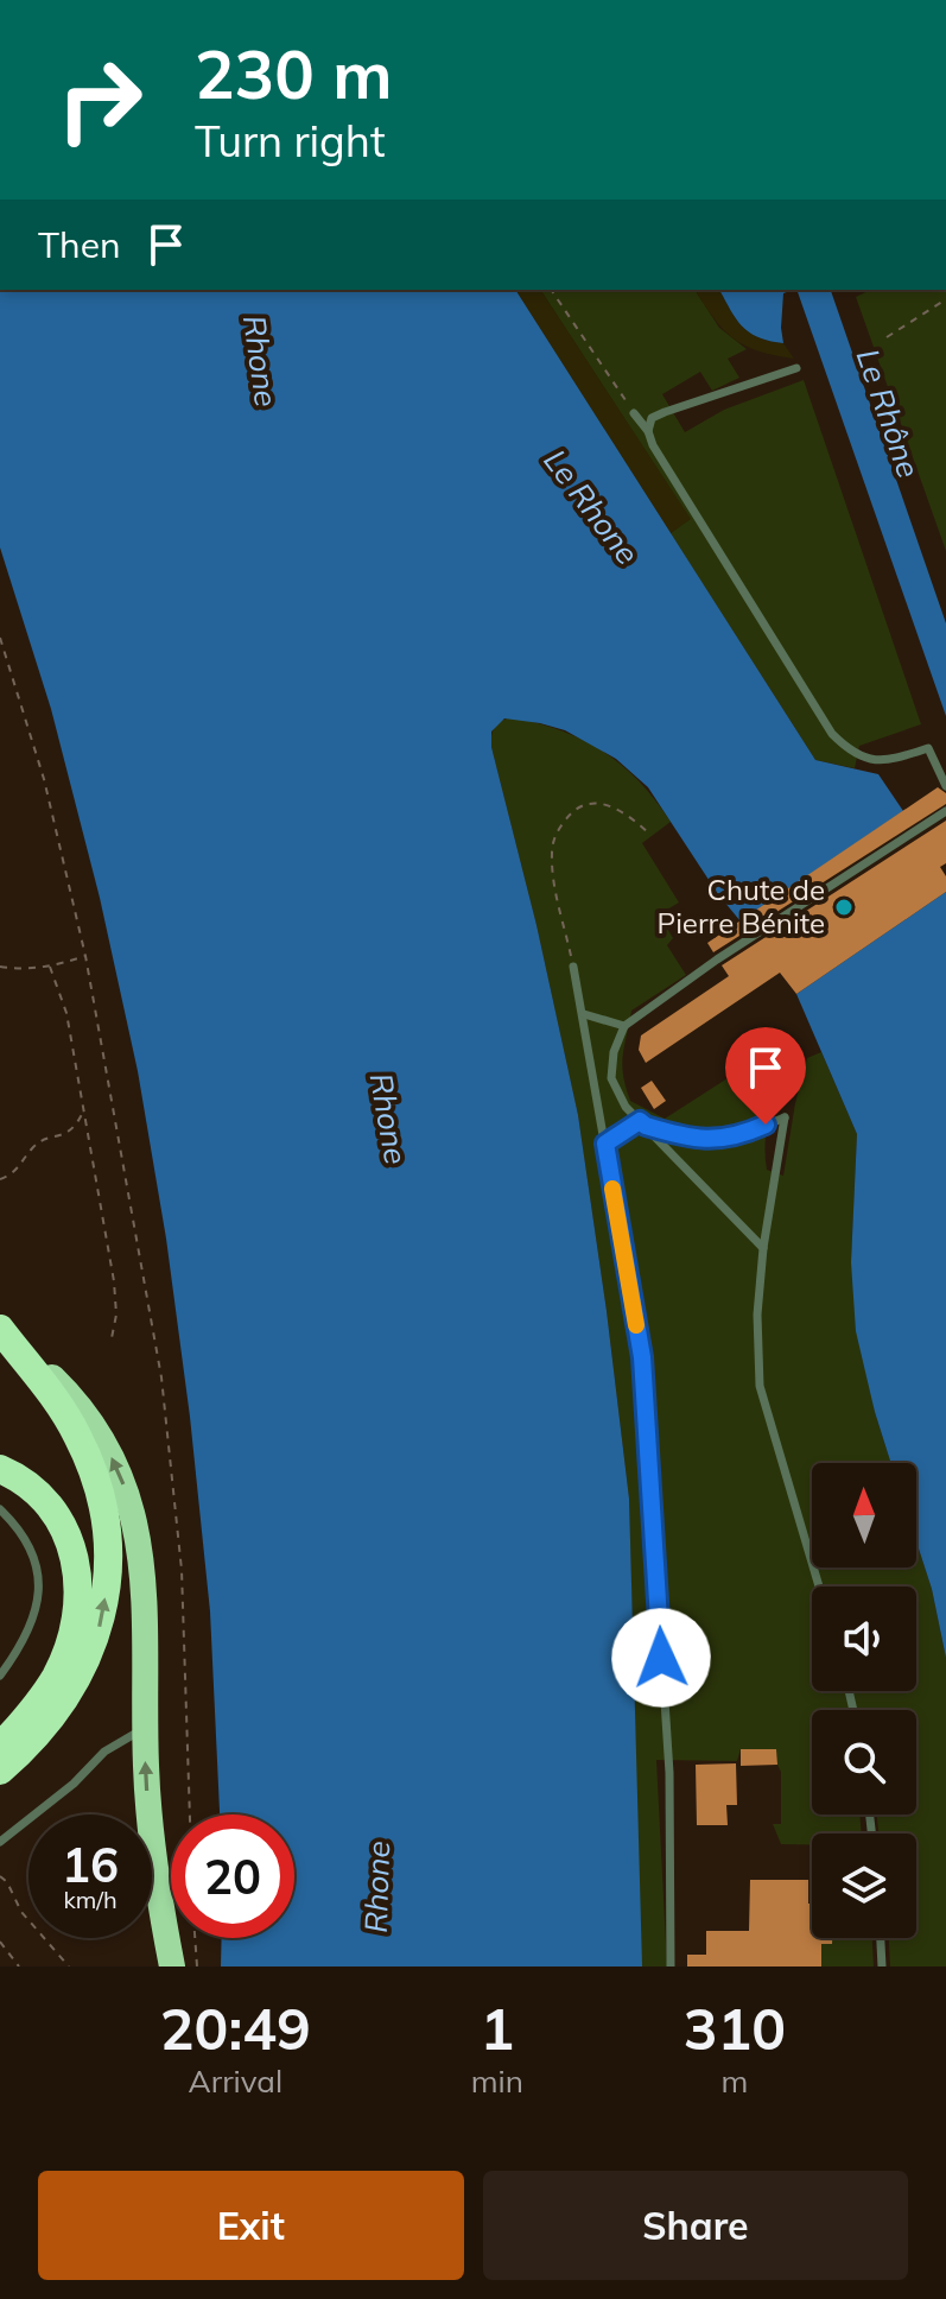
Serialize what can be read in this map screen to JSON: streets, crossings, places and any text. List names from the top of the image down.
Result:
{
  "water": ["Rhone", "Le Rhône", "Le Rhone"],
  "places": ["Chute de Pierre Bénite"],
  "north": "top",
  "page": {
    "turn": ["230 m", "Turn right"],
    "then": "Then",
    "speed": "16 km/h",
    "limit": "20",
    "eta": [
      "20:49",
      "Arrival",
      "1",
      "min",
      "310",
      "m"
    ],
    "buttons": ["Exit", "Share"]
  }
}
